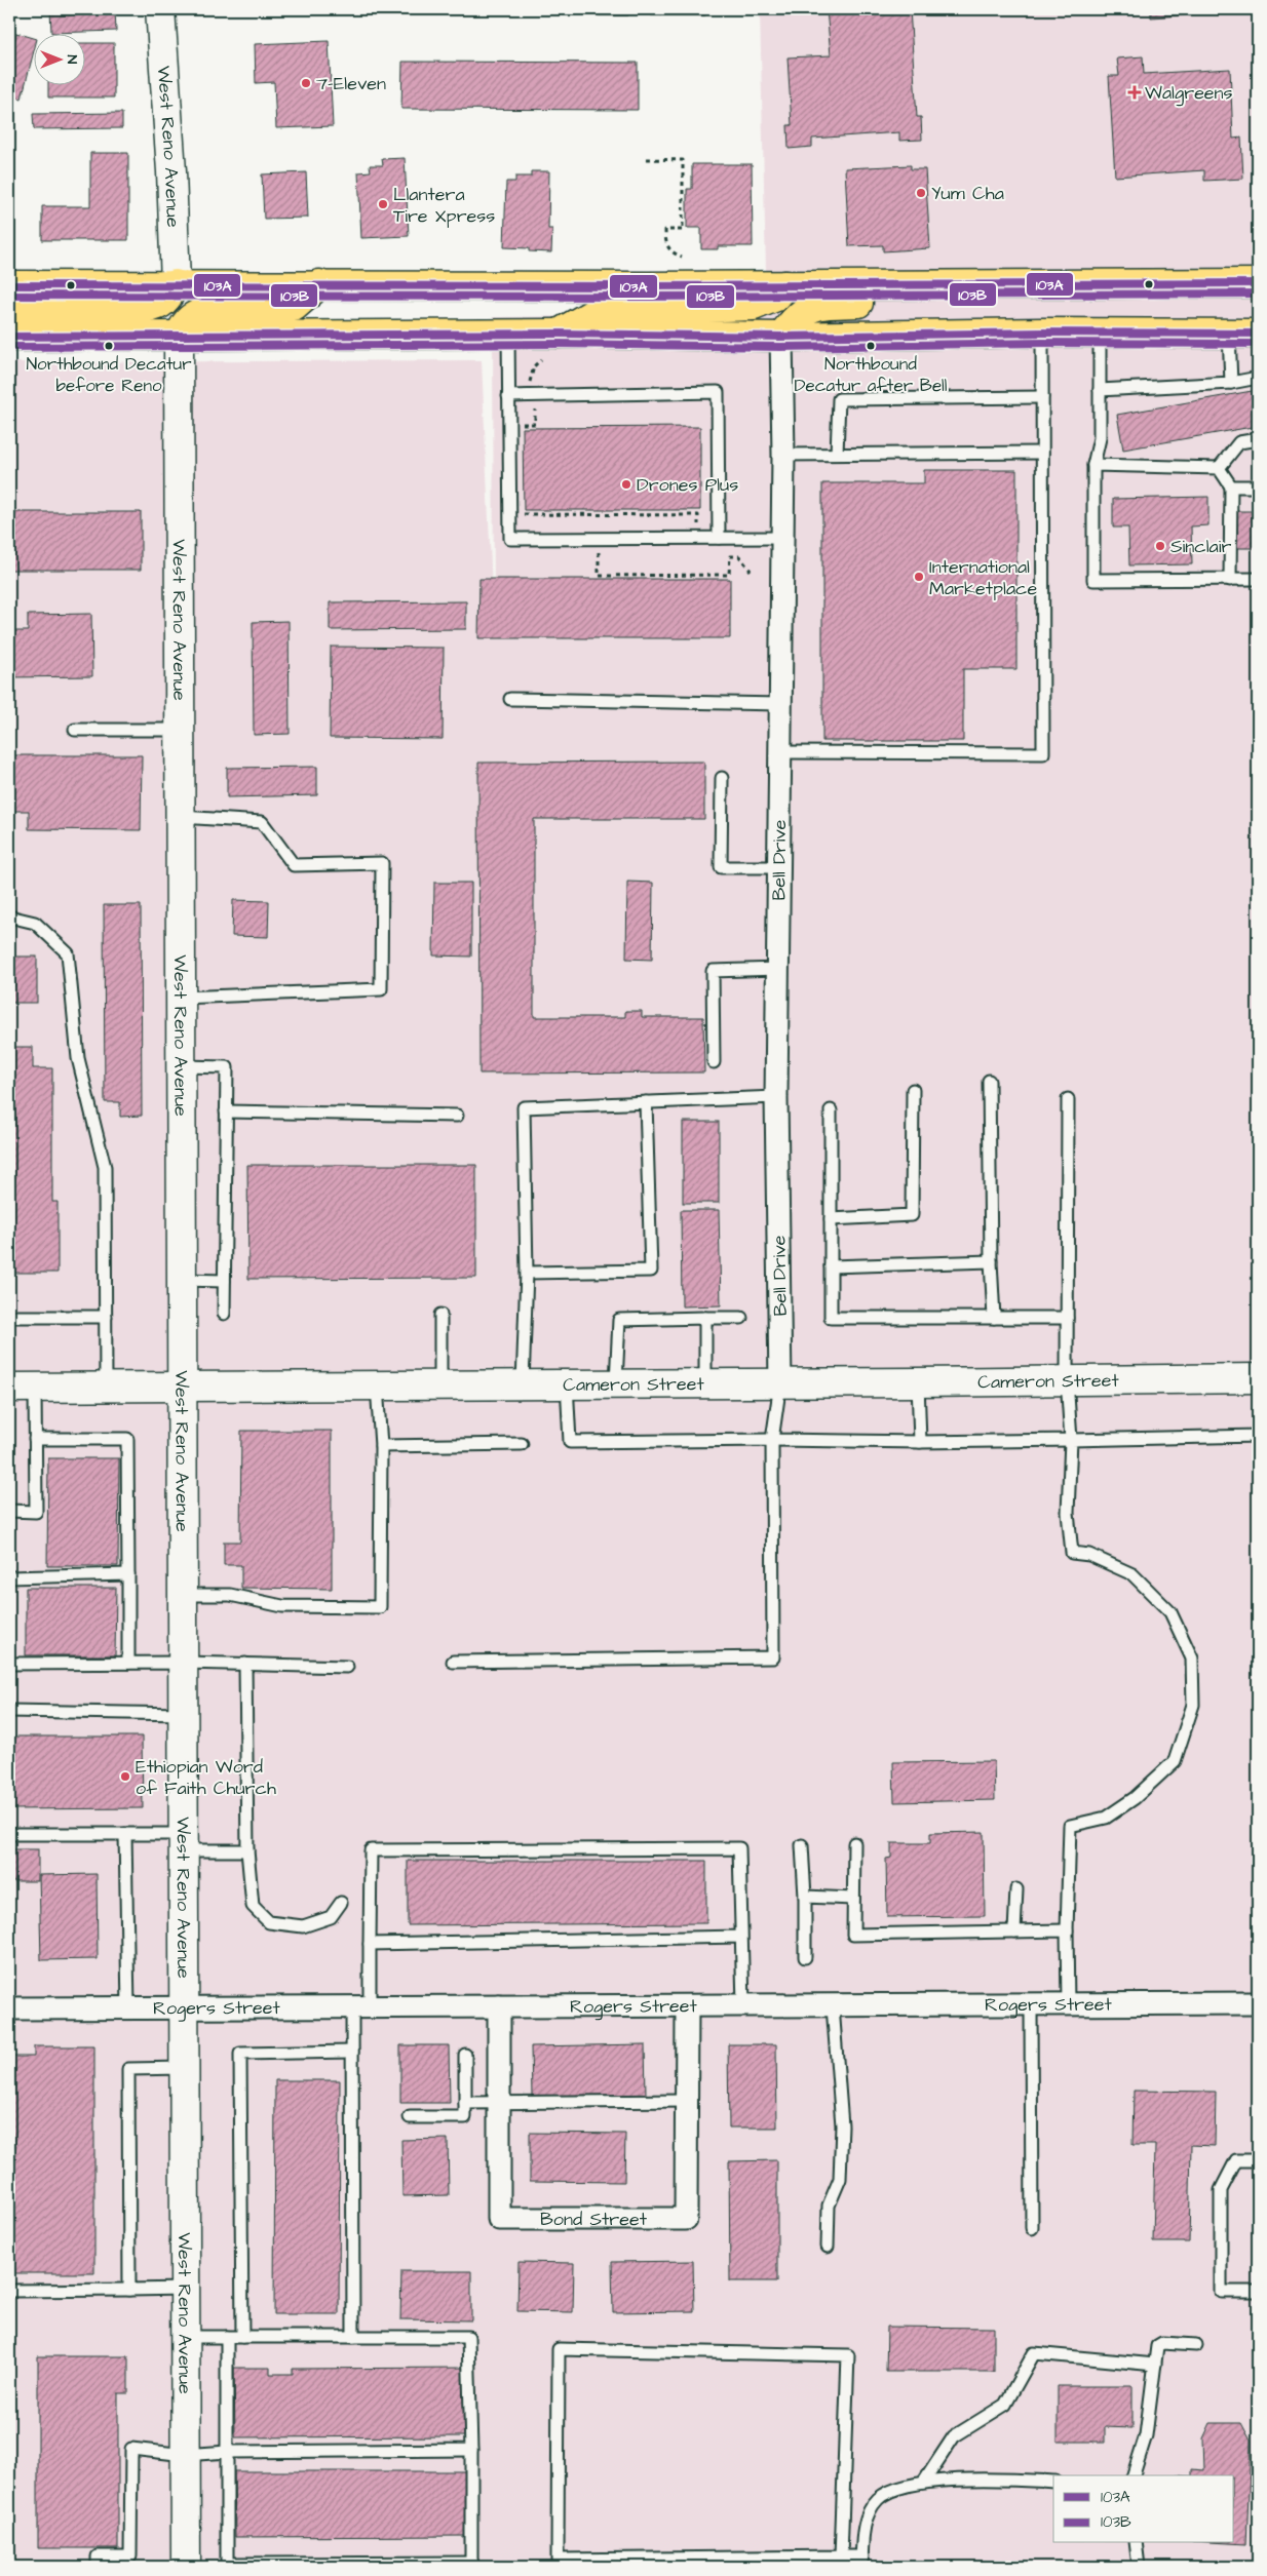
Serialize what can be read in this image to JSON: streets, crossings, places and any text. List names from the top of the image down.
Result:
{
  "streets": {
    "street": [
      "West Reno Avenue",
      "Bell Drive",
      "Cameron Street",
      "Rogers Street",
      "Bond Street"
    ]
  },
  "crossings": [
    ["West Reno Avenue", "Cameron Street"],
    ["West Reno Avenue", "Rogers Street"],
    ["Bell Drive", "Cameron Street"],
    ["Rogers Street", "Bond Street"]
  ],
  "places": {
    "other": [
      "7-Eleven",
      "Yum Cha",
      "Llantera Tire Xpress",
      "Northbound Decatur before Reno",
      "Northbound Decatur after Bell",
      "Drones Plus",
      "Sinclair",
      "International Marketplace",
      "Ethiopian Word of Faith Church"
    ],
    "health": ["Walgreens"]
  },
  "lines": ["transit line 103A", "transit line 103B"],
  "legend": ["103A", "103B"],
  "north": "right"
}
